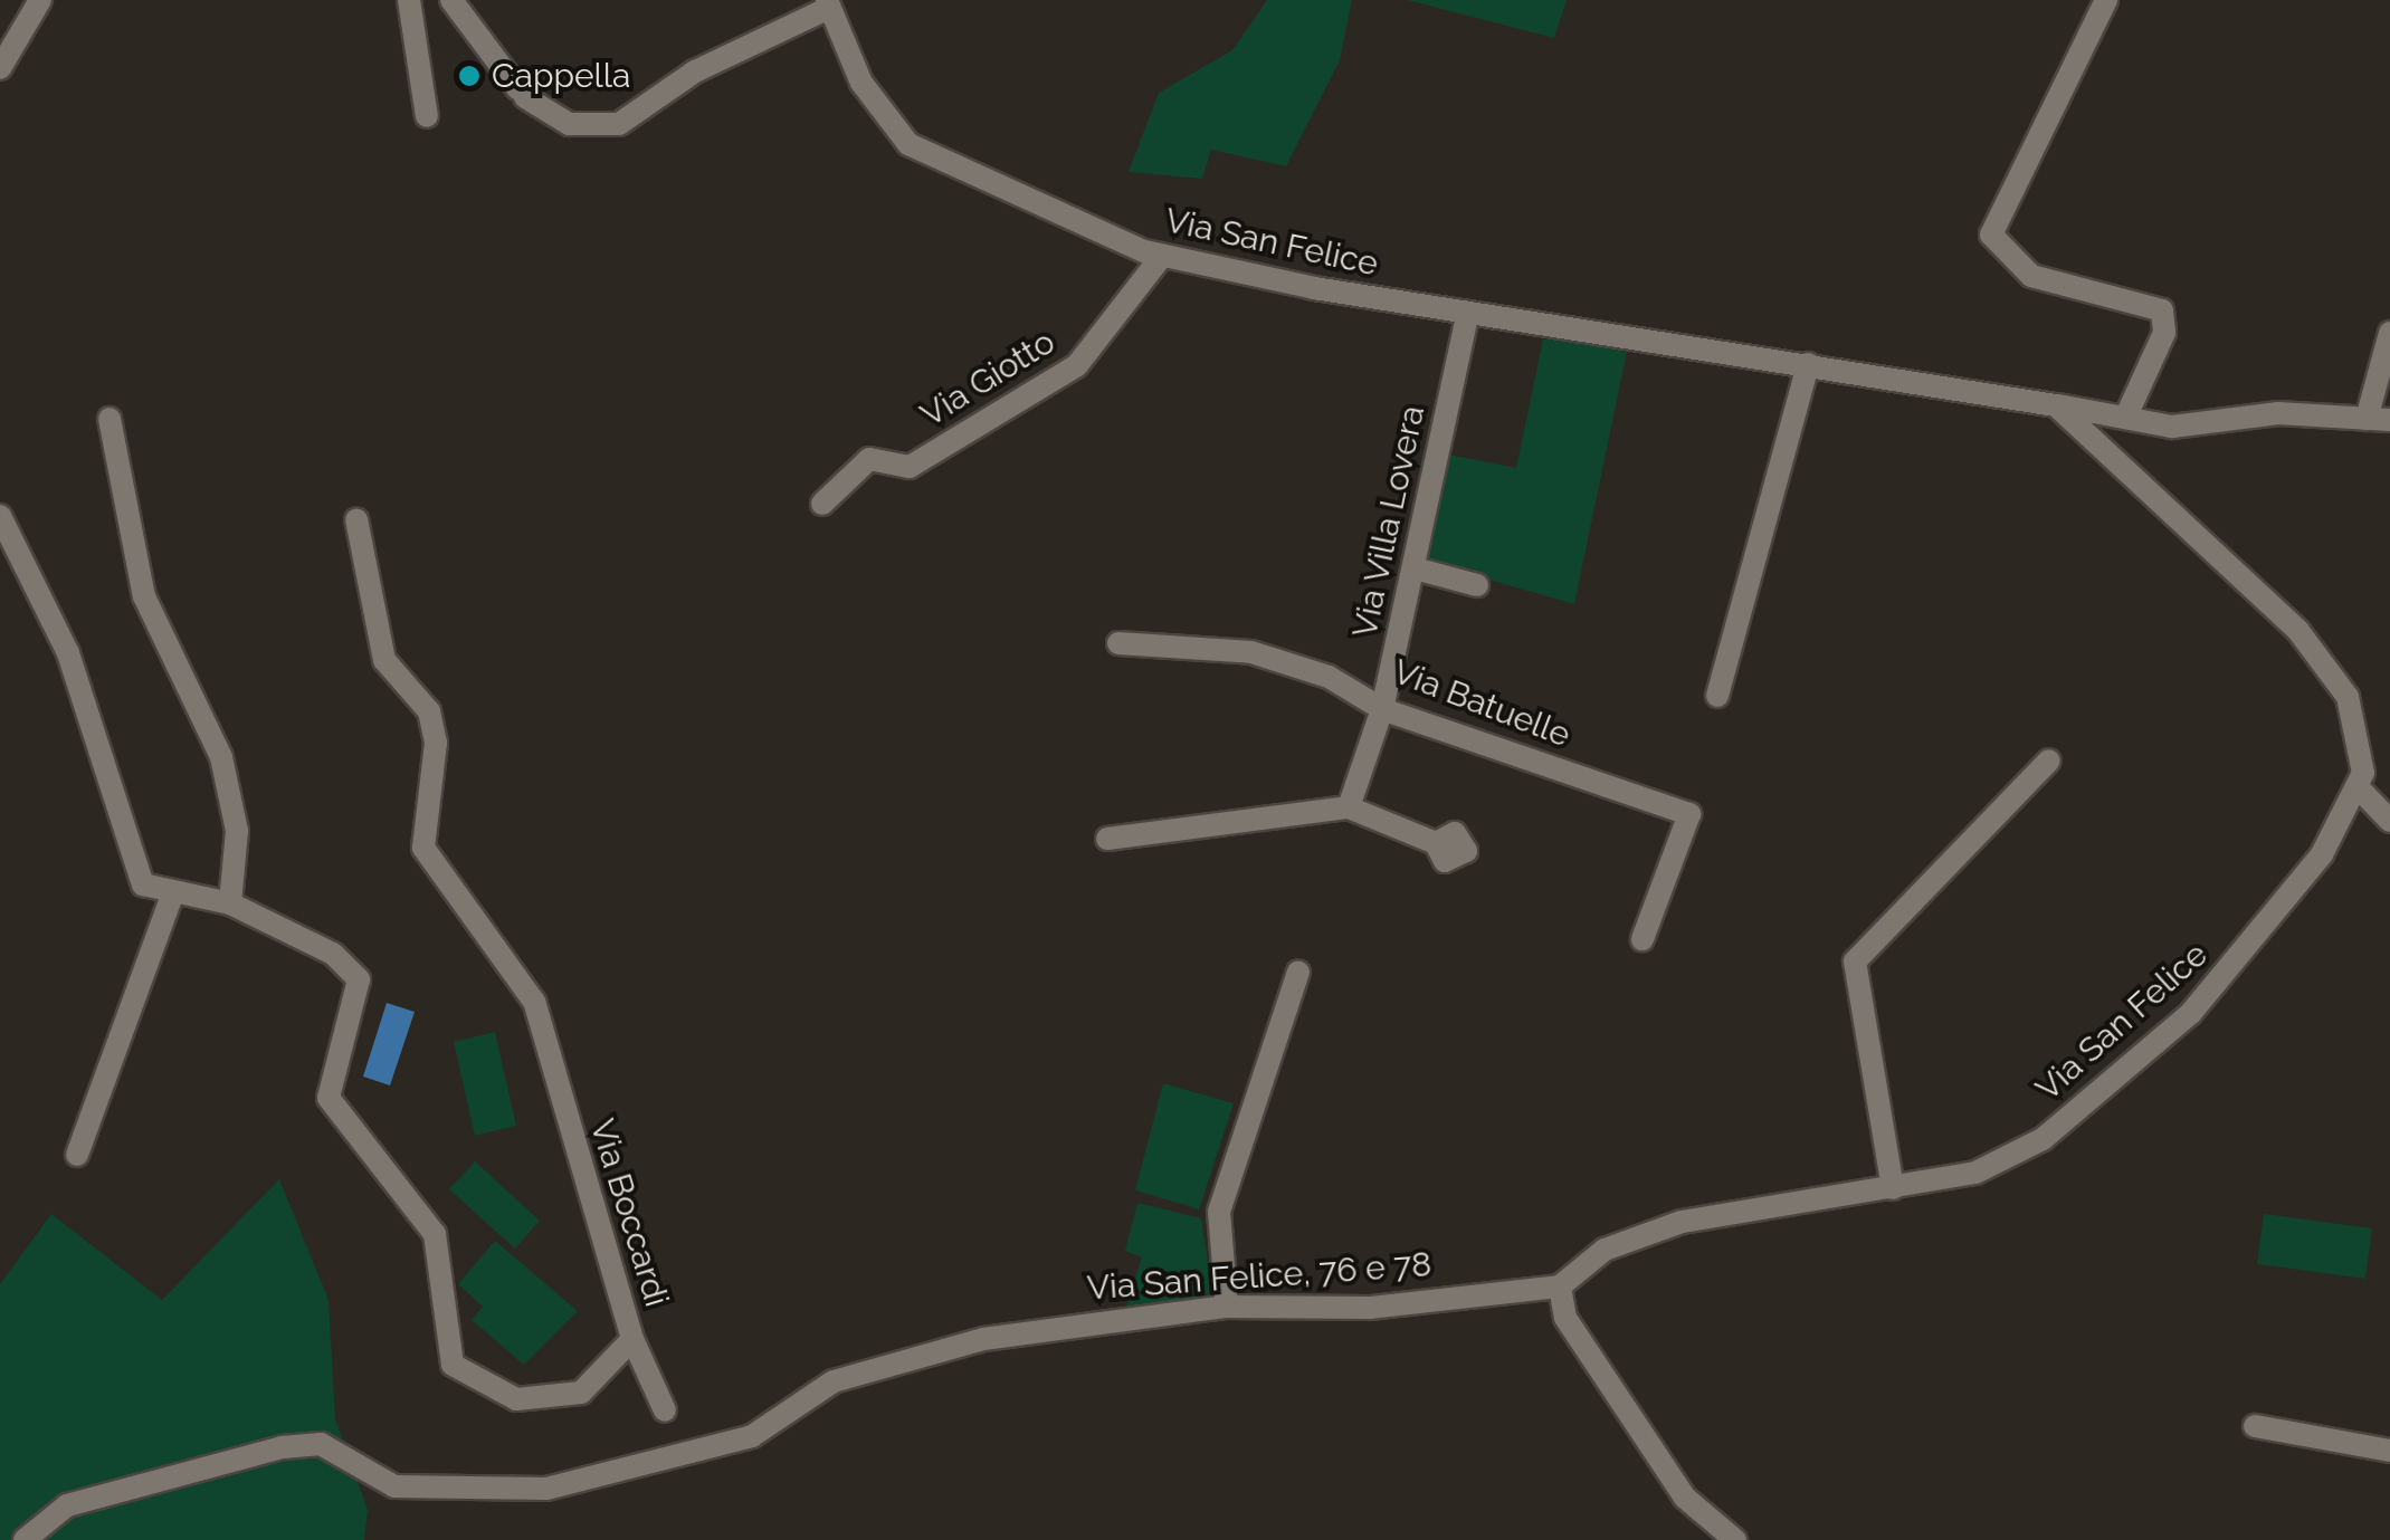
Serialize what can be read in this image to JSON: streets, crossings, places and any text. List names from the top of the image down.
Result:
{
  "streets": {
    "street": [
      "Via San Felice",
      "Via Giotto",
      "Via Villa Lovera",
      "Via Batuelle",
      "Via Boccardi",
      "Via San Felice, 76 e 78"
    ]
  },
  "crossings": [
    ["Via San Felice", "Via Giotto"],
    ["Via San Felice", "Via Villa Lovera"],
    ["Via San Felice", "Via San Felice, 76 e 78"],
    ["Via Villa Lovera", "Via Batuelle"]
  ],
  "places": ["Cappella"]
}
